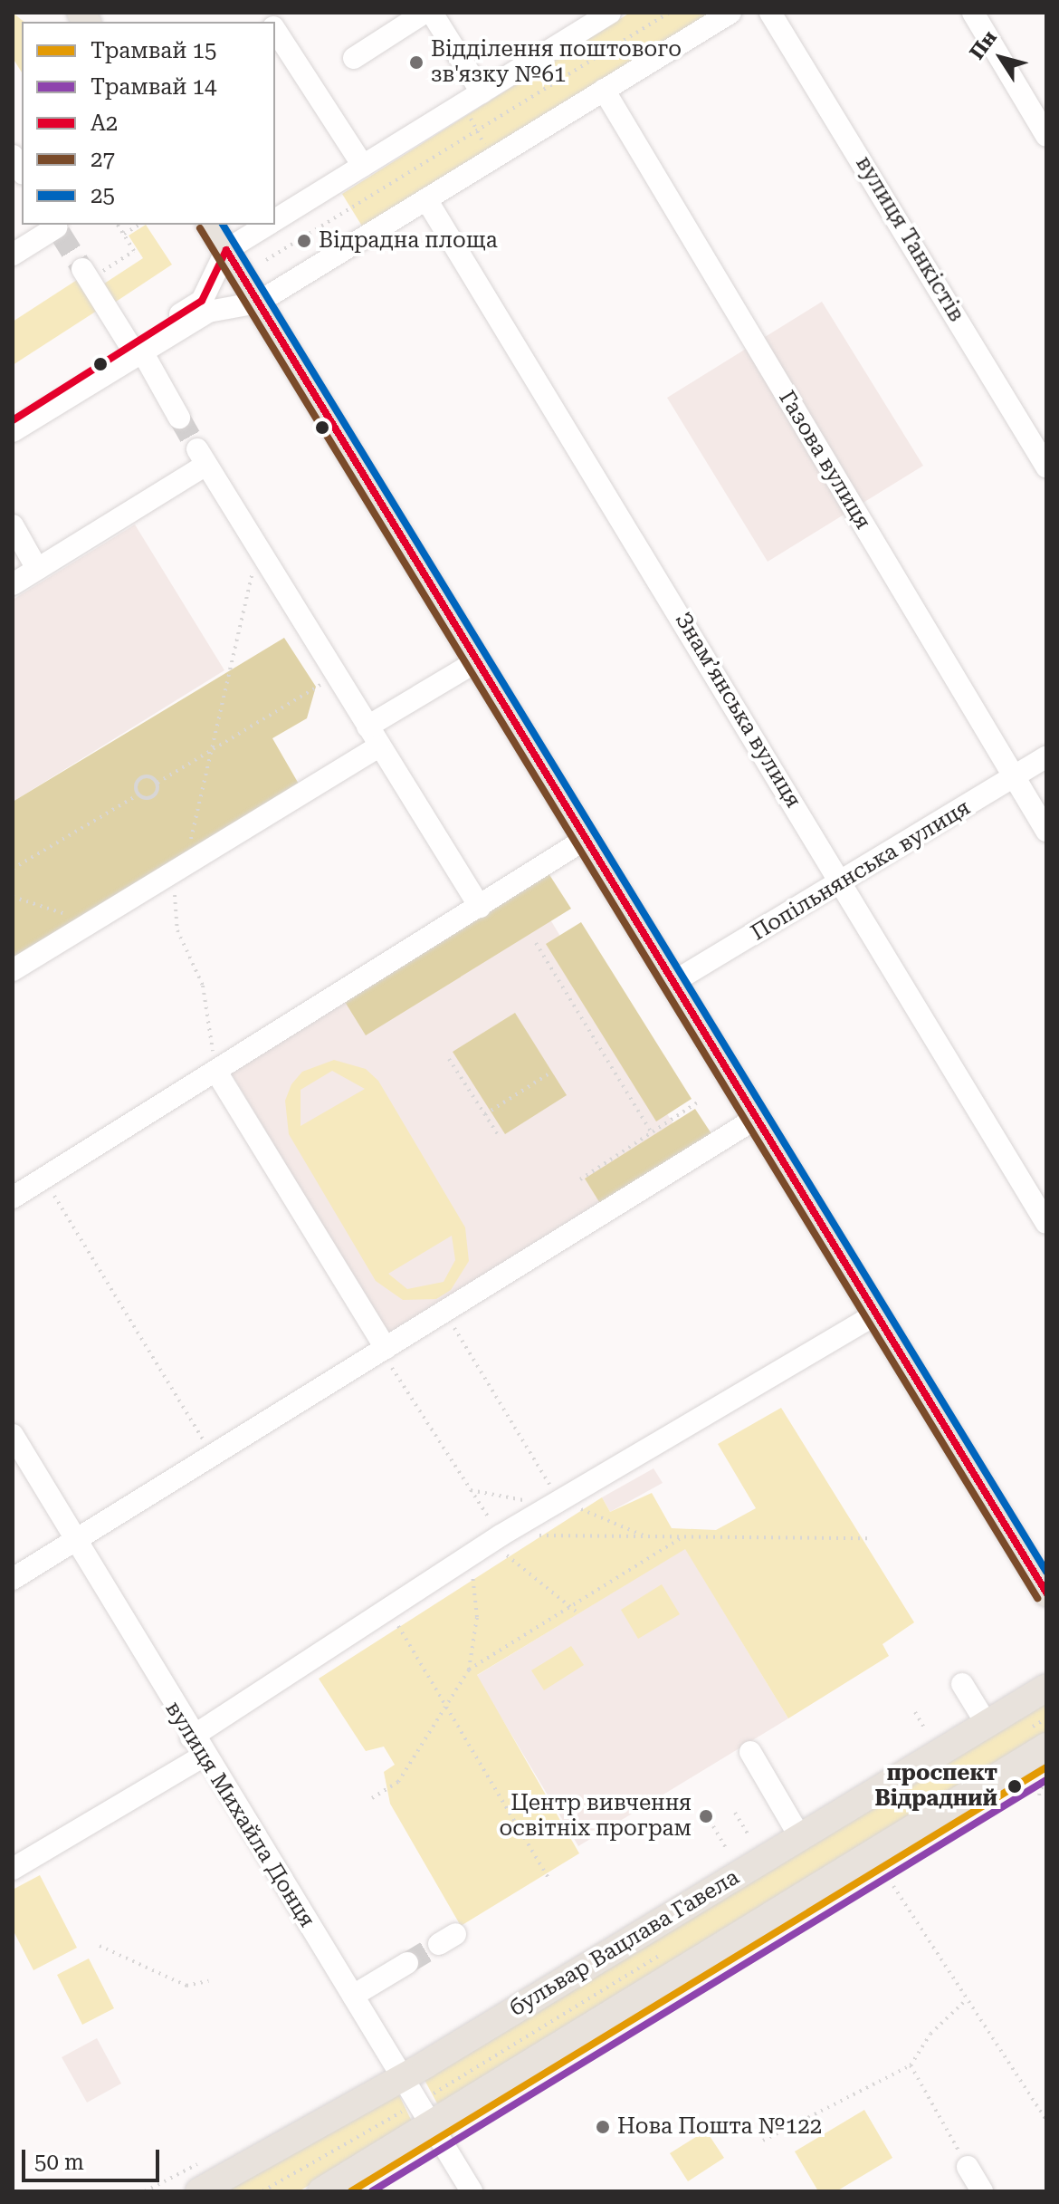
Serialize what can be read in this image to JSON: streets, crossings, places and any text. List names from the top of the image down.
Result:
{
  "streets": {
    "main road": ["бульвар Вацлава Гавела"],
    "street": [
      "вулиця Танкістів",
      "Газова вулиця",
      "Знамʼянська вулиця",
      "Попільнянська вулиця",
      "вулиця Михайла Донця"
    ]
  },
  "crossings": [
    ["Газова вулиця", "Попільнянська вулиця"],
    ["Знамʼянська вулиця", "Попільнянська вулиця"],
    ["вулиця Михайла Донця", "бульвар Вацлава Гавела"]
  ],
  "places": [
    "Відділення поштового зв'язку №61",
    "Відрадна площа",
    "проспект Відрадний",
    "Центр вивчення освітніх програм",
    "Нова Пошта №122"
  ],
  "lines": [
    "transit line 25",
    "transit line 27",
    "transit line А2",
    "tram line 15",
    "tram line 14"
  ],
  "legend": [
    "Трамвай 15",
    "Трамвай 14",
    "А2",
    "27",
    "25"
  ],
  "scale_bar": "50 m",
  "north": "top left"
}
